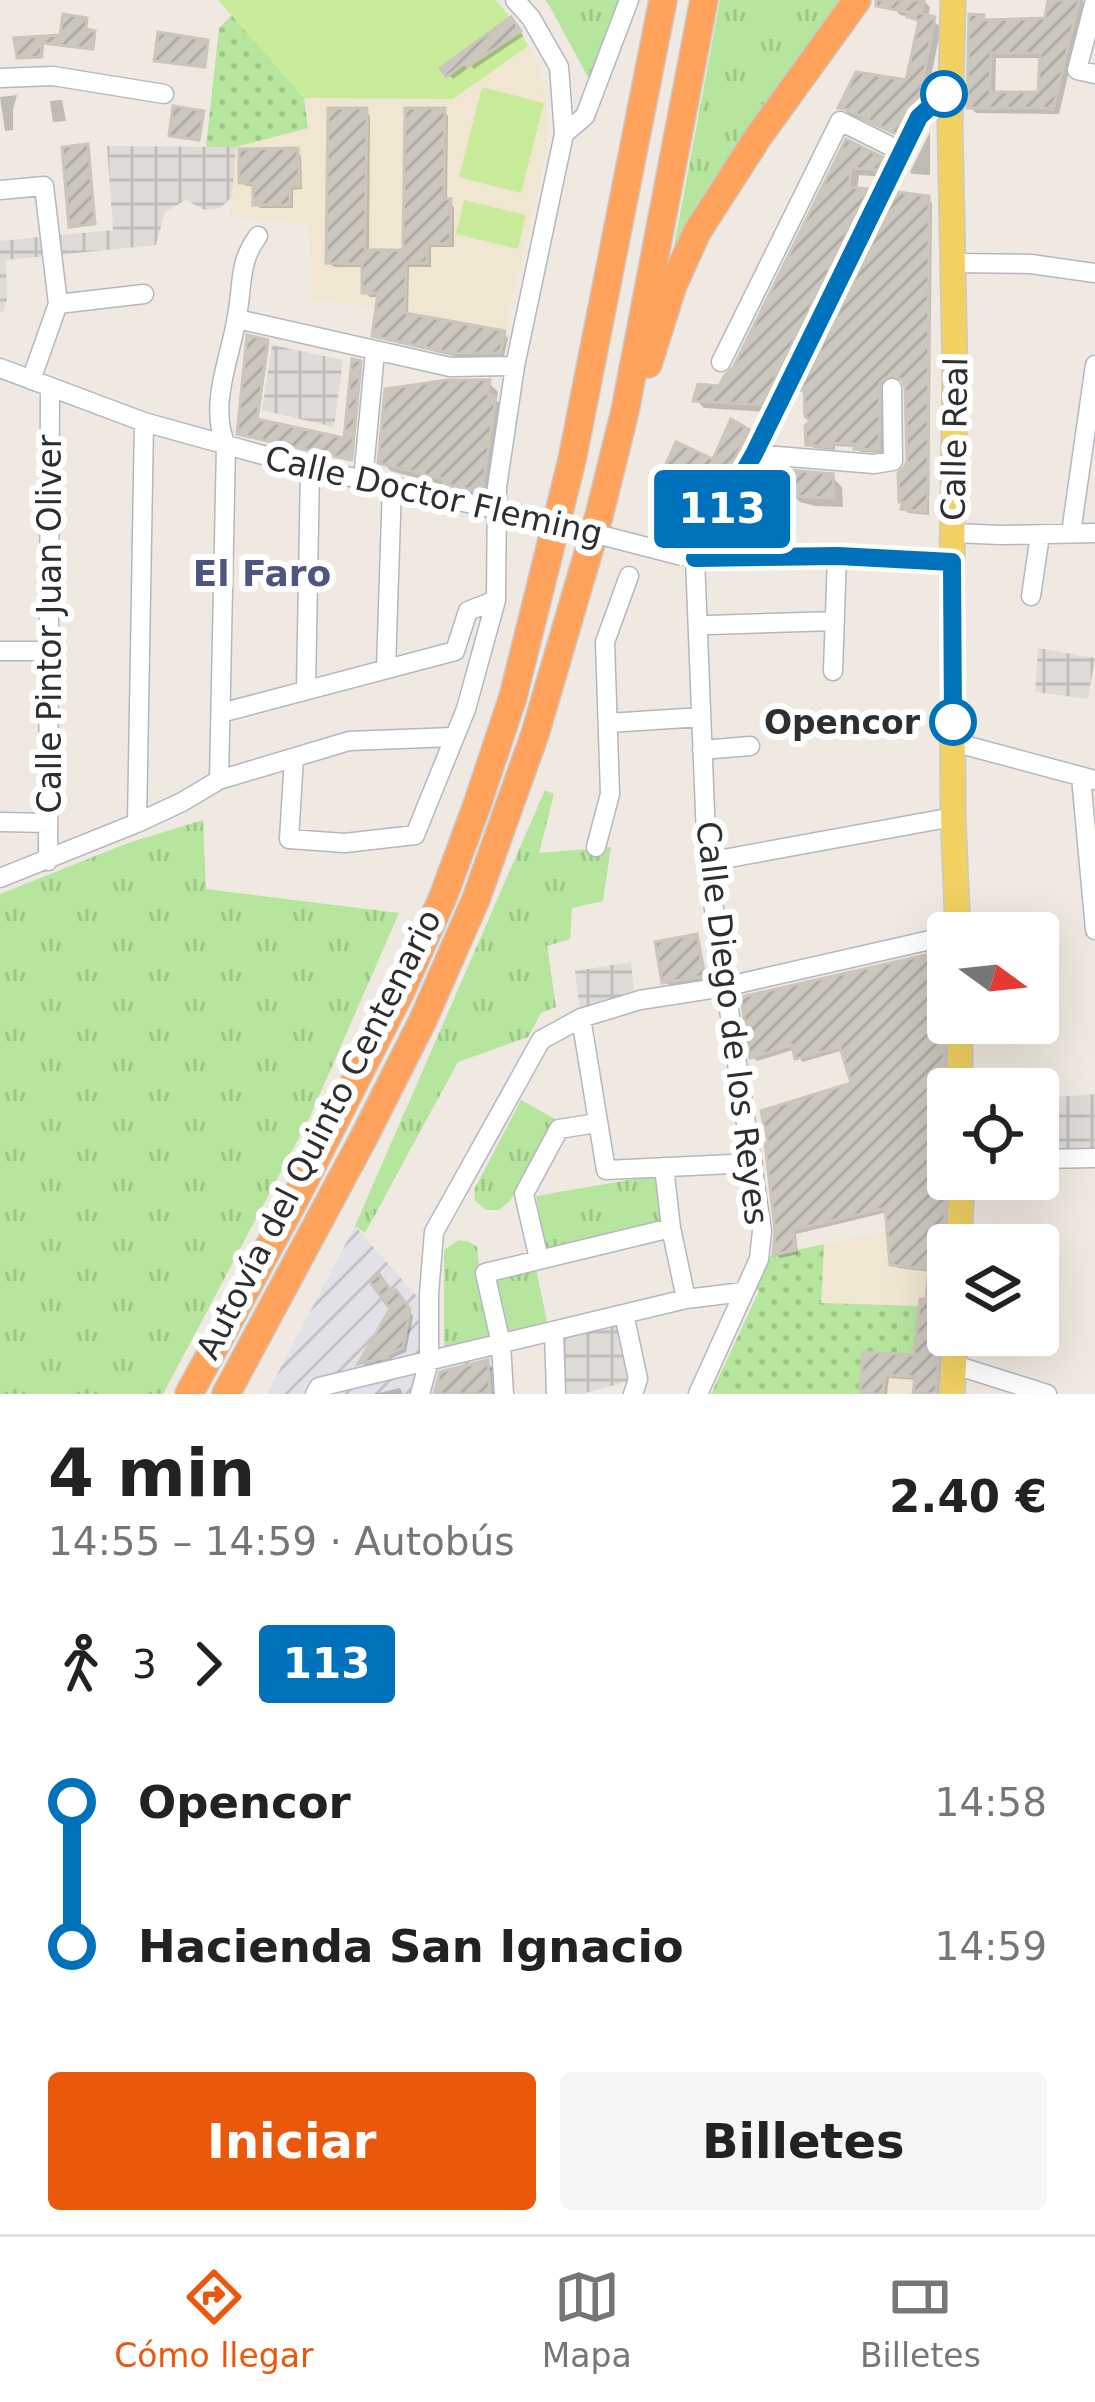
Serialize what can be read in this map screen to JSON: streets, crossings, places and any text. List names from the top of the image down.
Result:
{
  "streets": {
    "highway": ["Autovía del Quinto Centenario"],
    "main road": ["Calle Real"],
    "street": ["Calle Doctor Fleming", "Calle Pintor Juan Oliver", "Calle Diego de los Reyes"]
  },
  "crossings": [
    ["Calle Real", "Calle Doctor Fleming"],
    ["Calle Doctor Fleming", "Calle Pintor Juan Oliver"],
    ["Calle Doctor Fleming", "Calle Diego de los Reyes"]
  ],
  "districts": ["El Faro"],
  "places": ["Opencor"],
  "lines": ["bus line 113"],
  "north": "right",
  "page": {
    "on_map": "113",
    "heading": ["4 min", "14:55 – 14:59 · Autobús", "2.40 €"],
    "legs": ["3", "113"],
    "list": [
      {
        "name": "Opencor",
        "value": "14:58"
      },
      {
        "name": "Hacienda San Ignacio",
        "value": "14:59"
      }
    ],
    "buttons": ["Iniciar", "Billetes"],
    "tabs": ["Cómo llegar", "Mapa", "Billetes"]
  }
}
